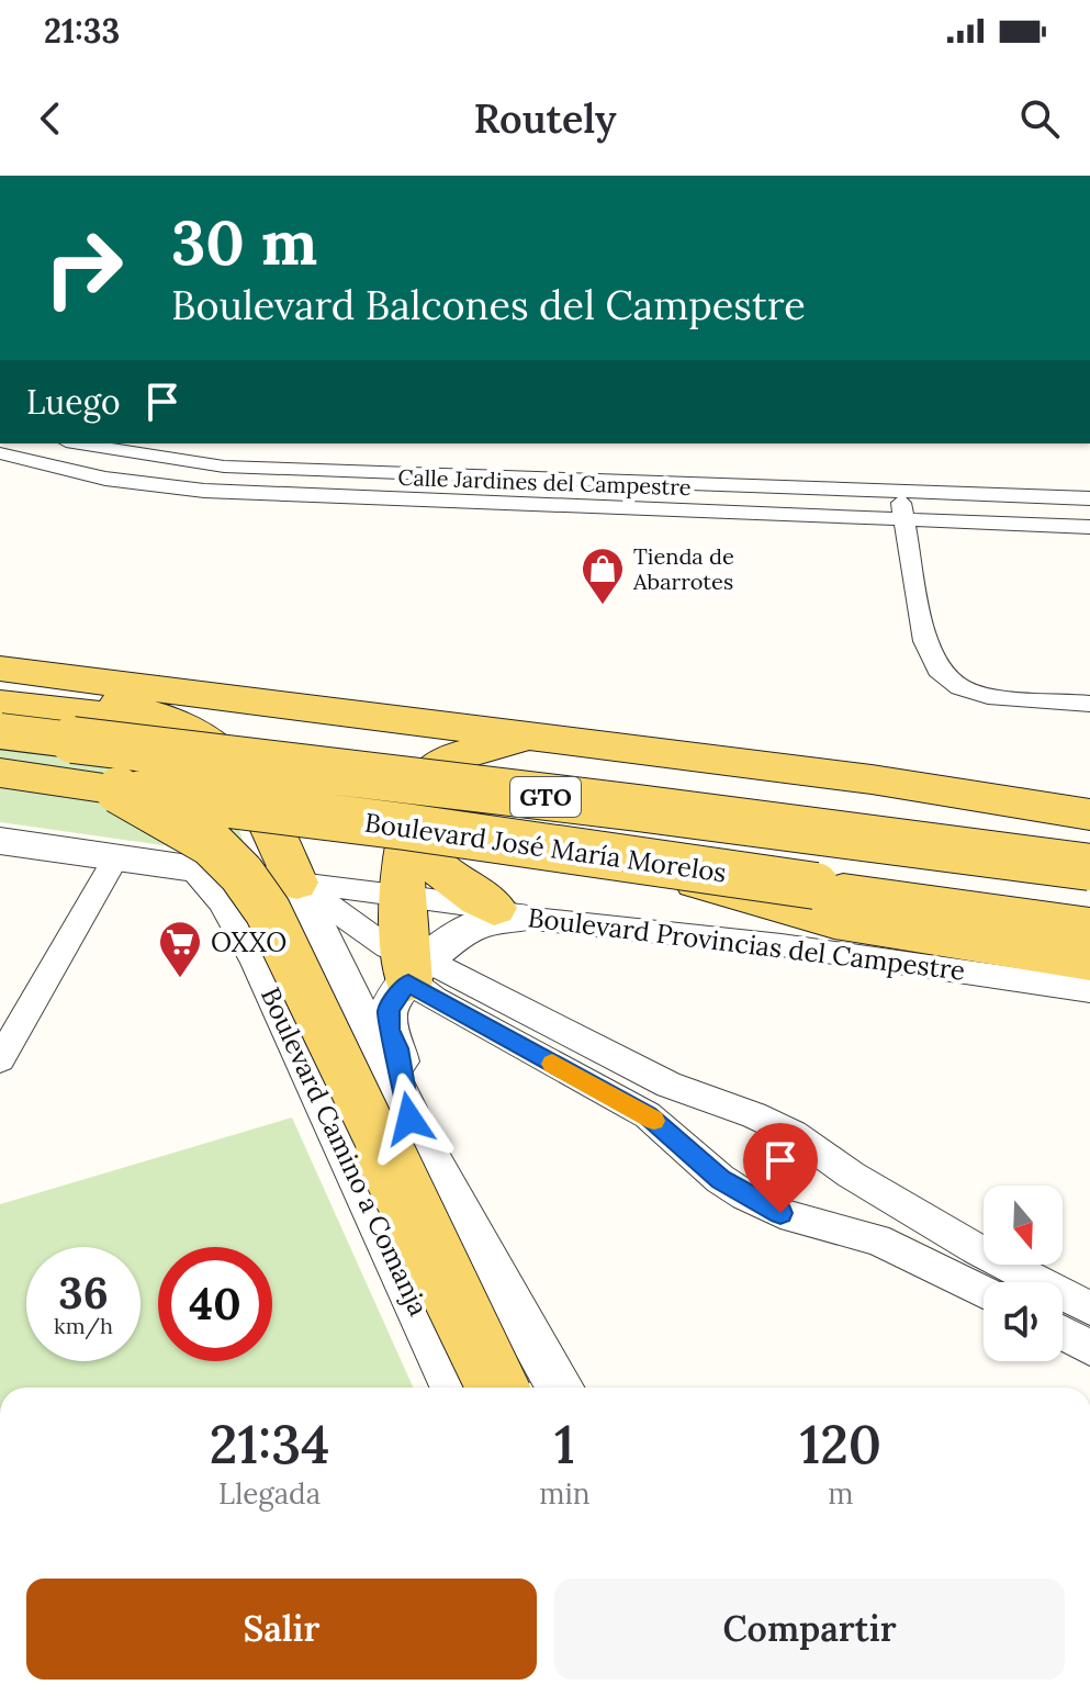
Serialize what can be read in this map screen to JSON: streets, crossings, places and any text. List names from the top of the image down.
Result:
{
  "streets": {
    "main road": ["GTO", "Boulevard José María Morelos"],
    "street": ["Calle Jardines del Campestre", "Boulevard Provincias del Campestre", "Boulevard Camino a Comanja"]
  },
  "crossings": [
    ["Boulevard Provincias del Campestre", "Boulevard Camino a Comanja"]
  ],
  "places": {
    "shop": ["Tienda de Abarrotes"],
    "supermarket": ["OXXO"]
  },
  "north": "bottom",
  "page": {
    "status": "21:33",
    "header": "Routely",
    "turn": ["30 m", "Boulevard Balcones del Campestre"],
    "then": "Luego",
    "speed": "36 km/h",
    "limit": "40",
    "eta": [
      "21:34",
      "Llegada",
      "1",
      "min",
      "120",
      "m"
    ],
    "buttons": ["Salir", "Compartir"]
  }
}
